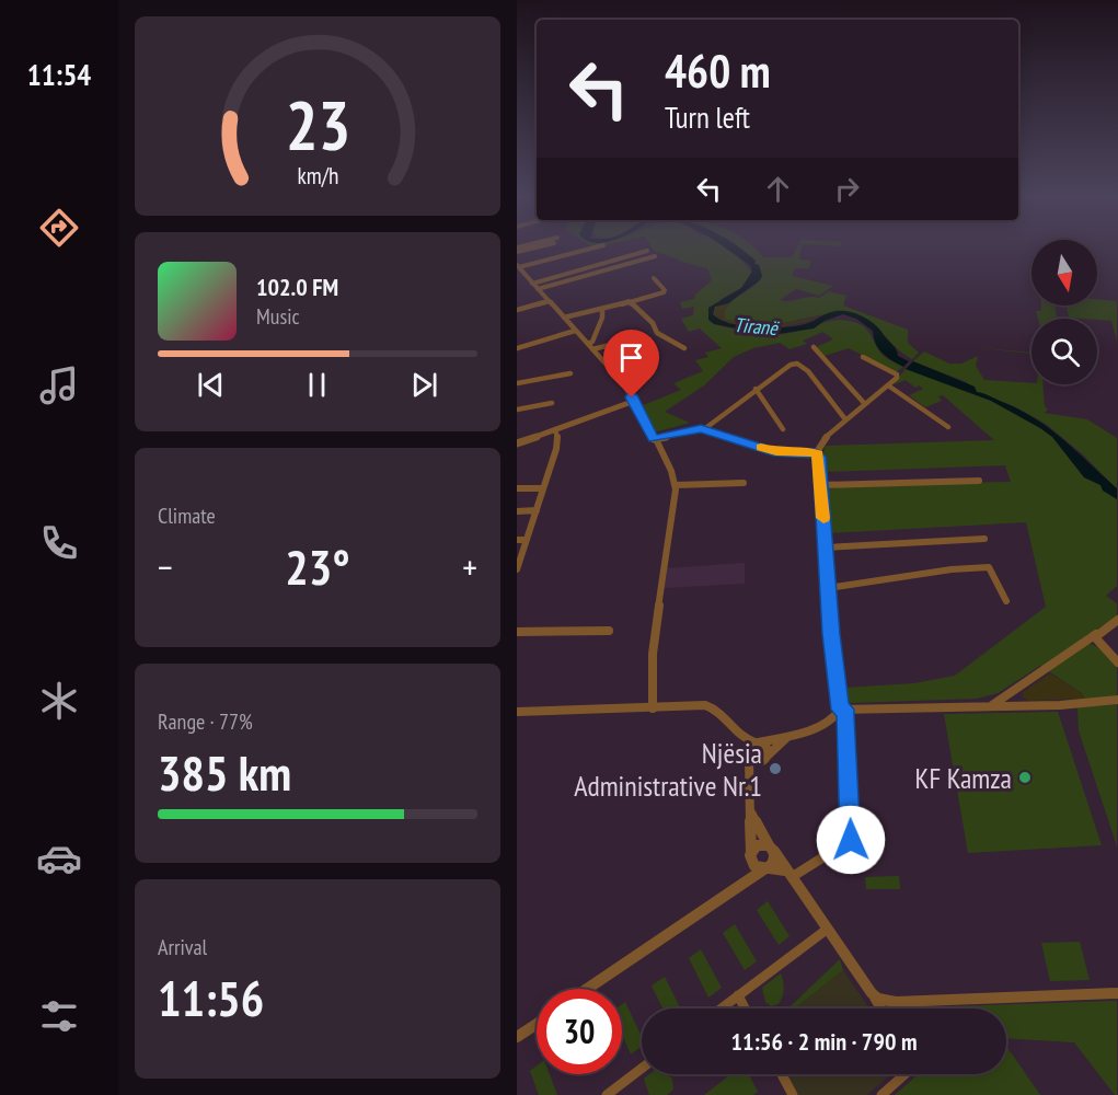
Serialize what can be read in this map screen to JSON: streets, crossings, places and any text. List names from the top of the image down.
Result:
{
  "water": ["Tiranë"],
  "places": ["Njësia Administrative Nr.1", "KF Kamza"],
  "north": "bottom",
  "page": {
    "tabs": "11:54",
    "turn": ["460 m", "Turn left"],
    "song": ["102.0 FM", "Music"],
    "tile": [
      "Climate",
      ["Range · 77%", "385 km"],
      ["Arrival", "11:56"]
    ],
    "heat": ["−", "23°", "+"],
    "limit": "30",
    "trip": "11:56 · 2 min · 790 m",
    "gauge": ["23", "km/h"]
  }
}
